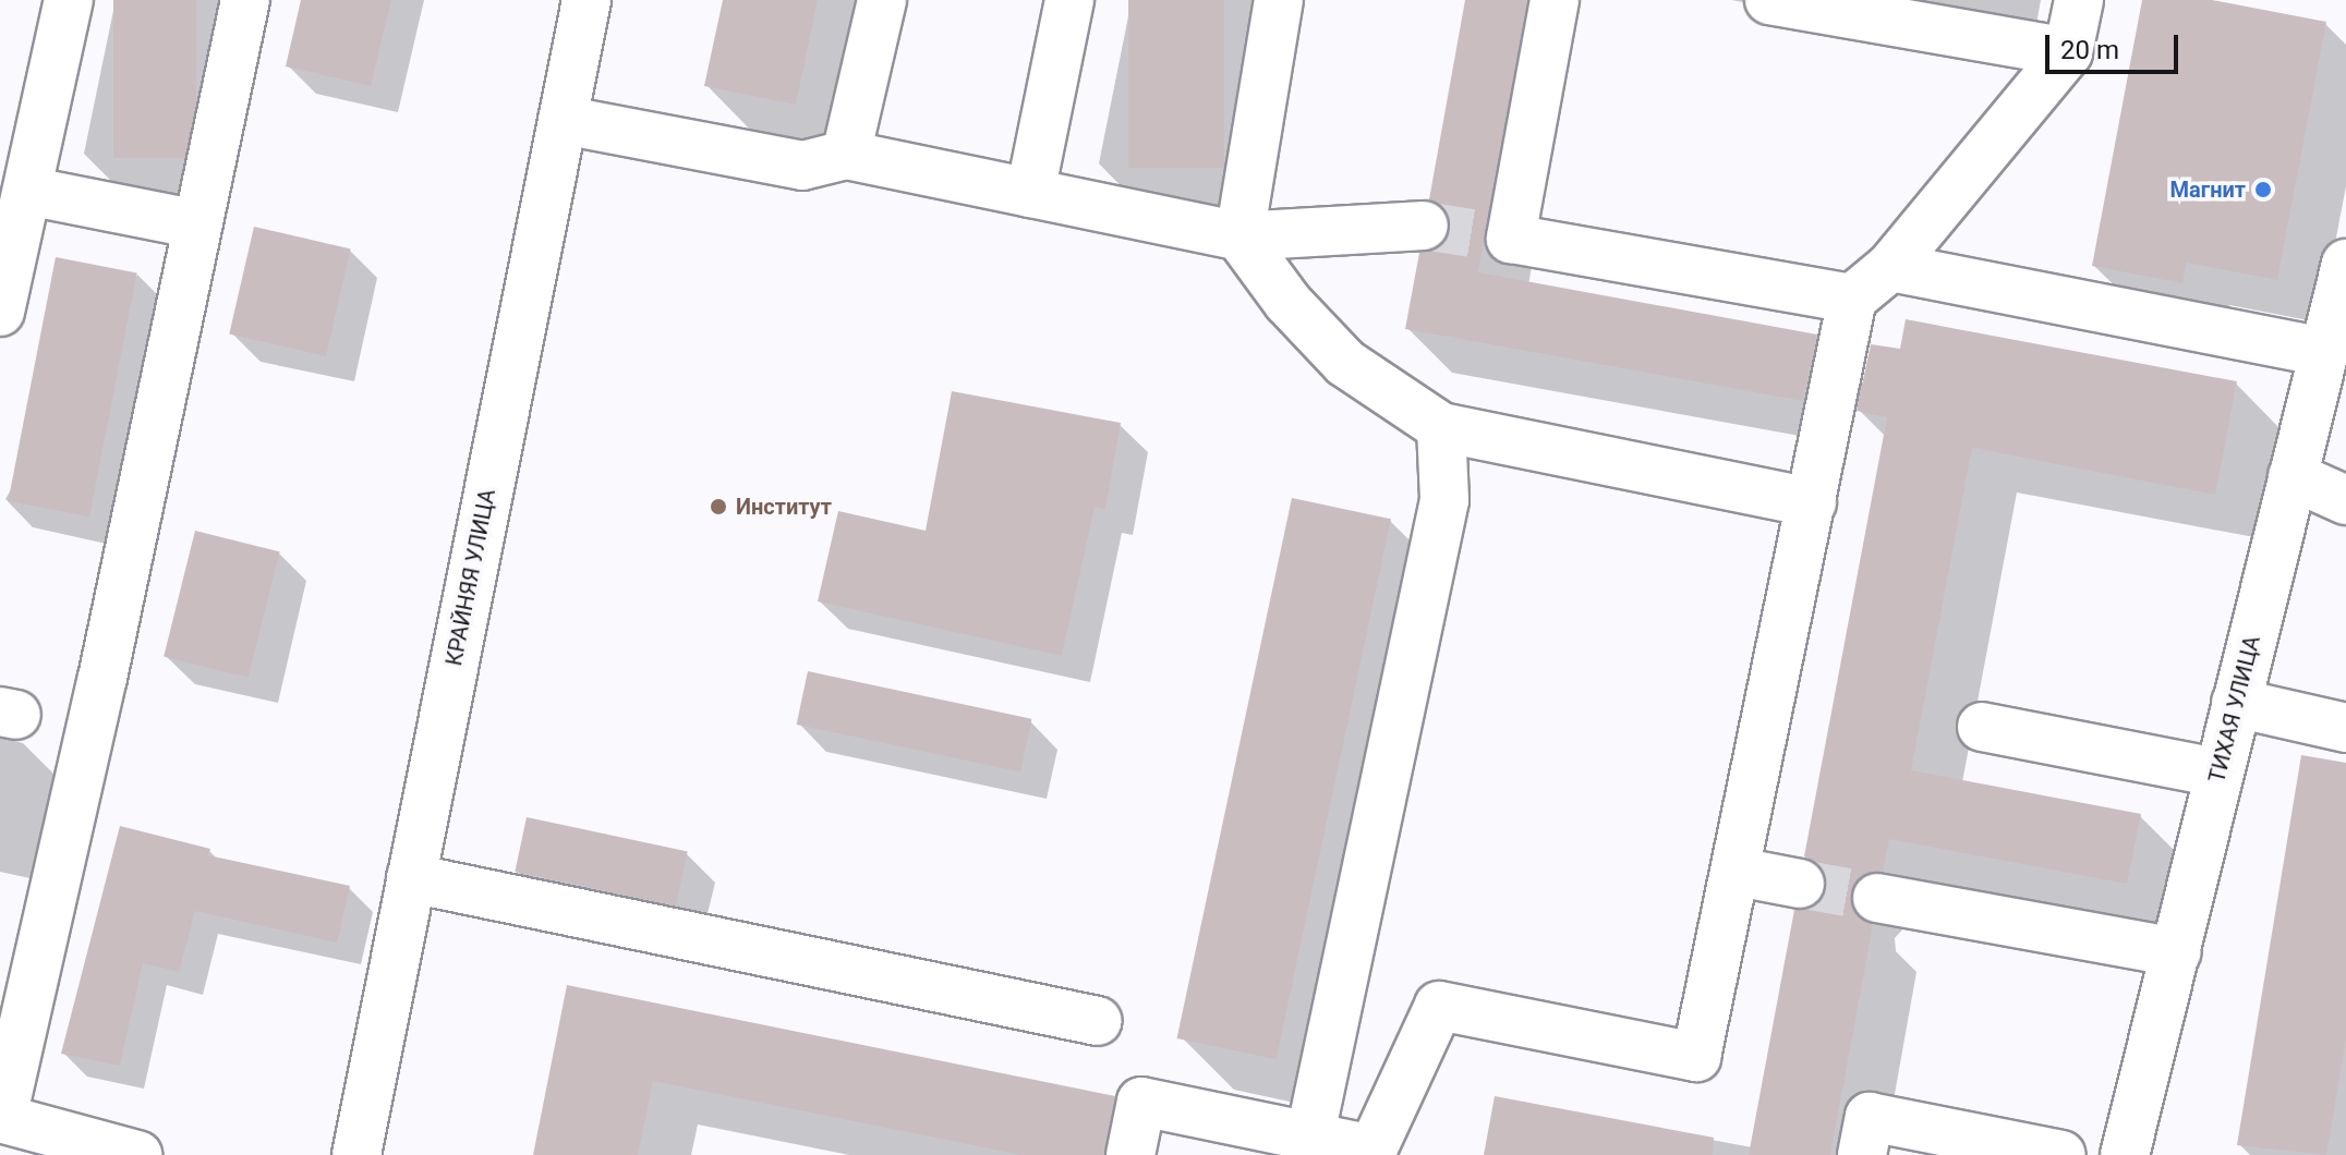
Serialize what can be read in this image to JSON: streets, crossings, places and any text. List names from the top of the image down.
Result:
{
  "streets": {
    "street": ["КРАЙНЯЯ УЛИЦА", "ТИХАЯ УЛИЦА"]
  },
  "places": ["Магнит", "Институт"],
  "scale_bar": "20 m"
}
